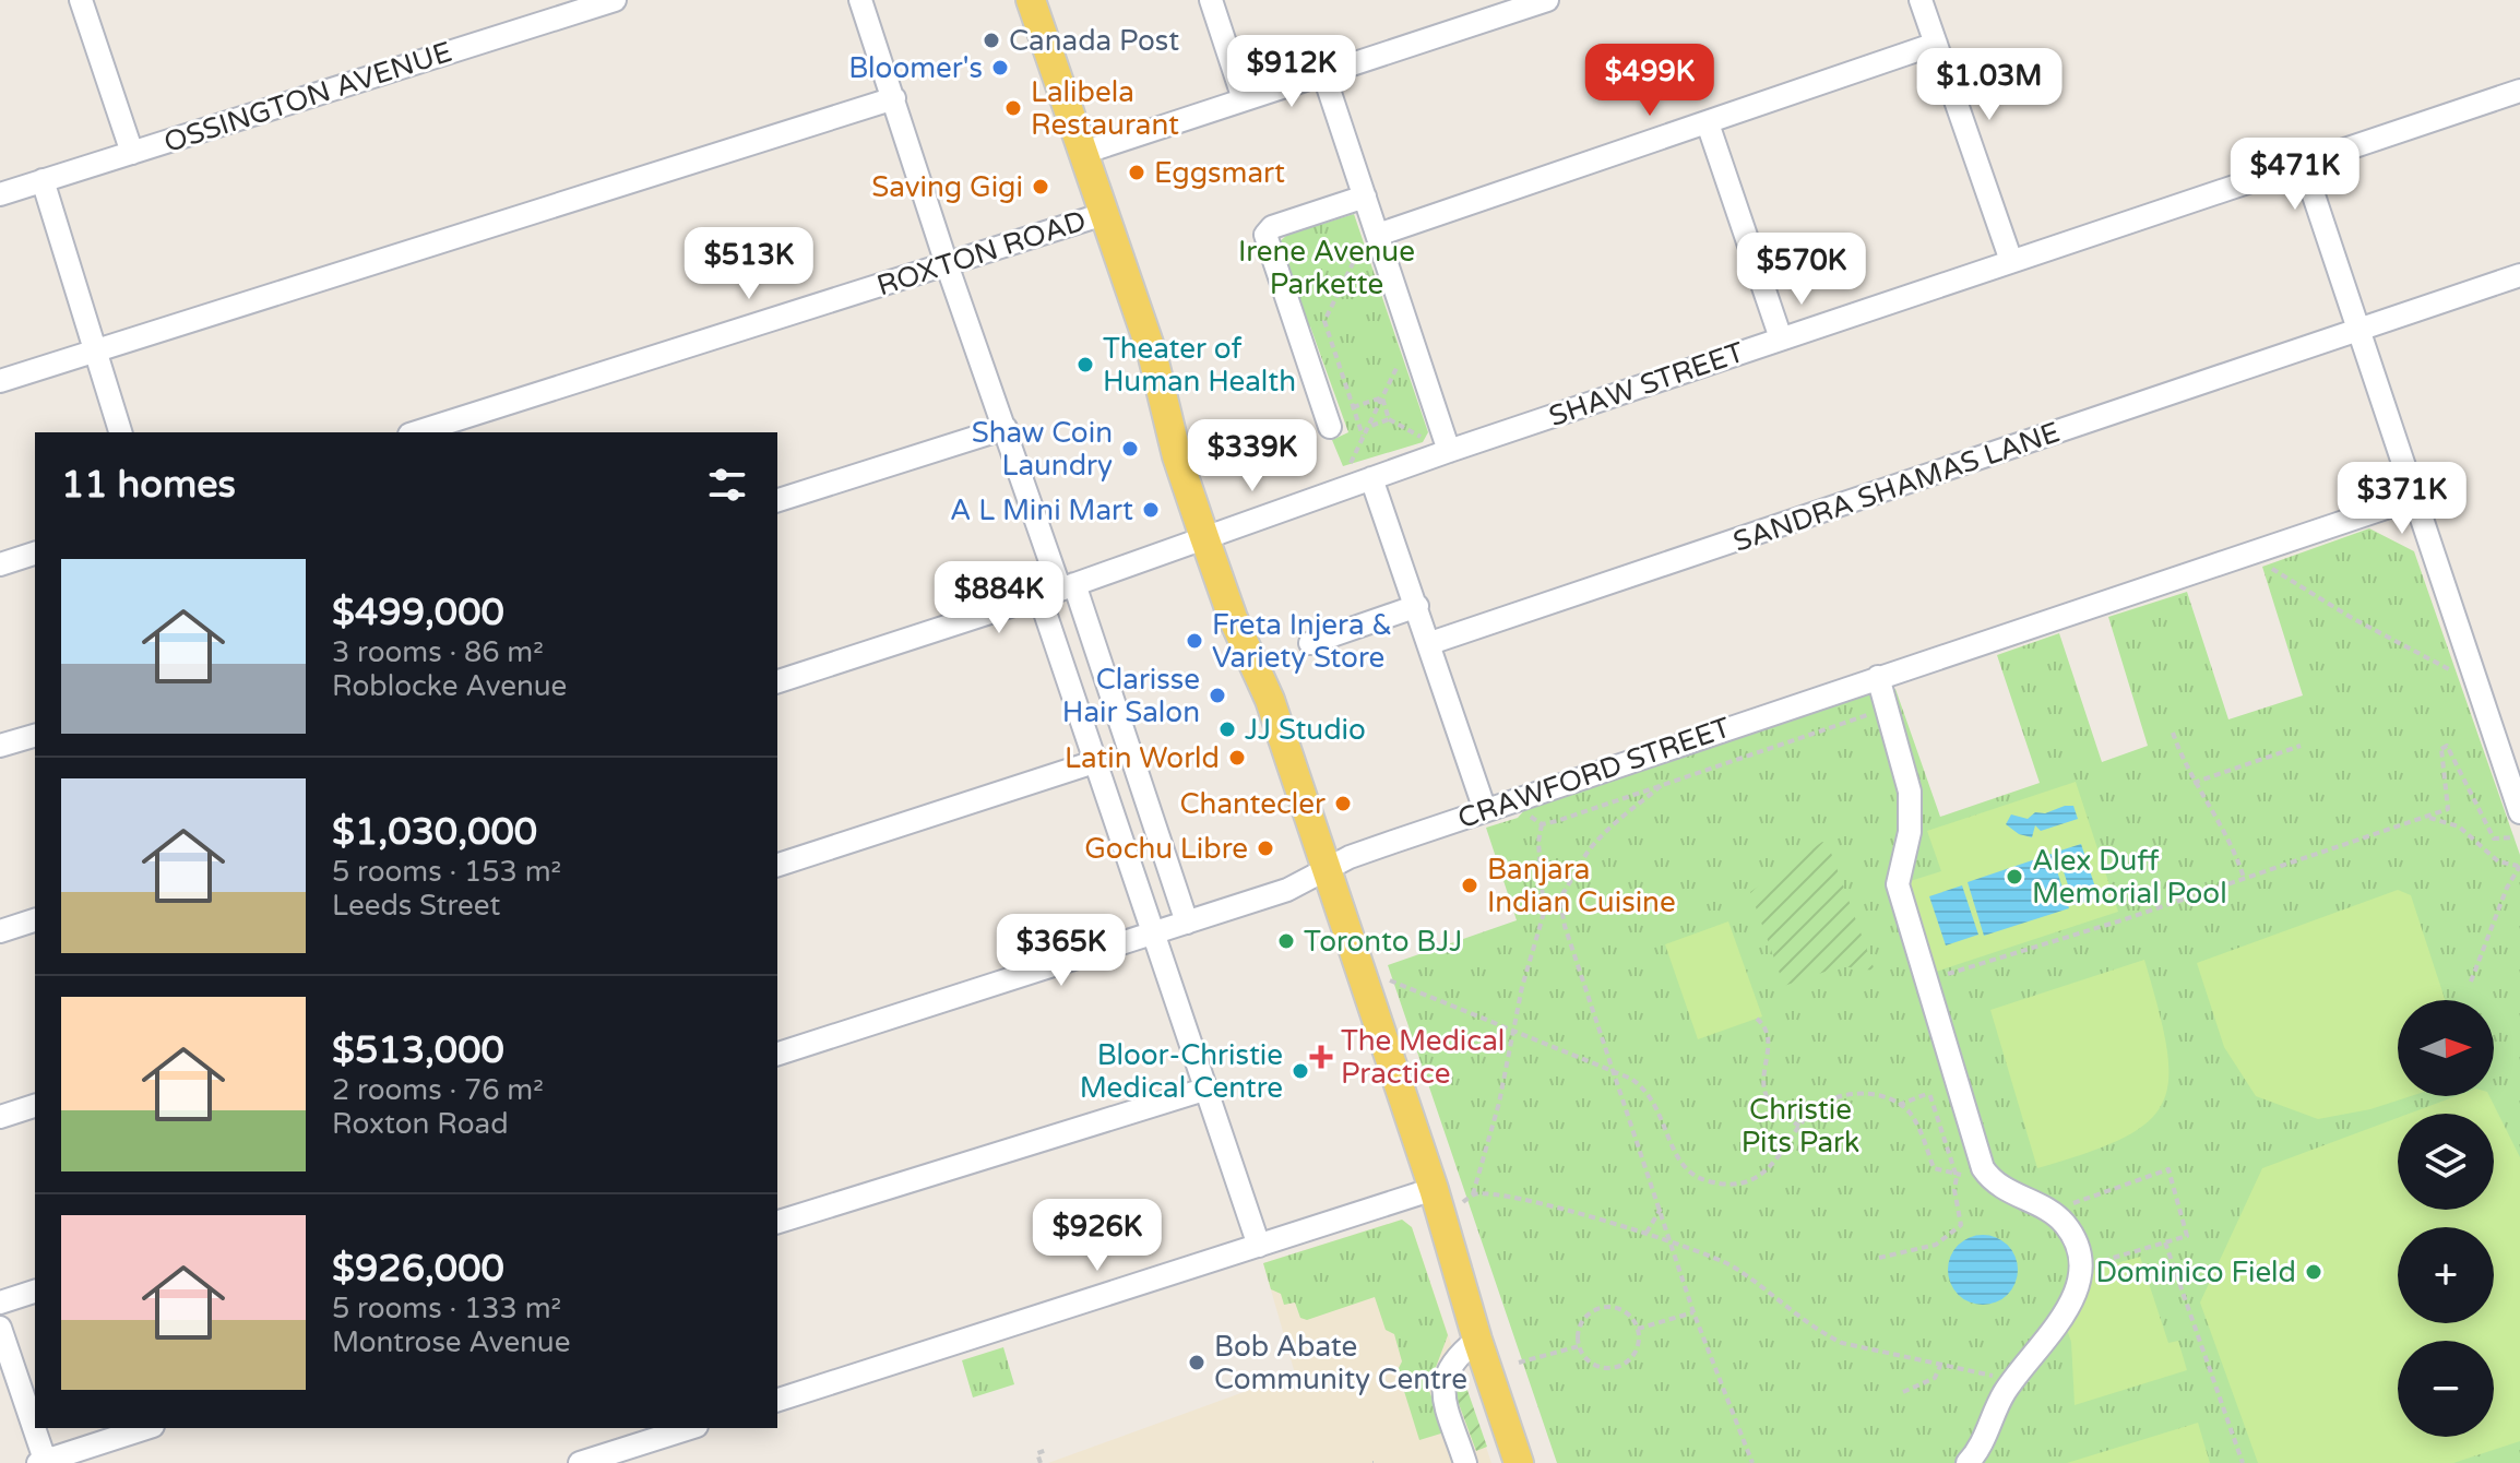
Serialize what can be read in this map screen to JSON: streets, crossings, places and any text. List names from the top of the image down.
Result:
{
  "streets": {
    "street": [
      "OSSINGTON AVENUE",
      "ROXTON ROAD",
      "SHAW STREET",
      "SANDRA SHAMAS LANE",
      "CRAWFORD STREET"
    ]
  },
  "parks": ["Irene Avenue Parkette", "Christie Pits Park"],
  "places": {
    "other": [
      "Canada Post",
      "Bloomer's",
      "Lalibela Restaurant",
      "Eggsmart",
      "Saving Gigi",
      "Theater of Human Health",
      "Shaw Coin Laundry",
      "A L Mini Mart",
      "Freta Injera & Variety Store",
      "Clarisse Hair Salon",
      "JJ Studio",
      "Latin World",
      "Chantecler",
      "Gochu Libre",
      "Alex Duff Memorial Pool",
      "Banjara Indian Cuisine",
      "Toronto BJJ",
      "Bloor-Christie Medical Centre",
      "Dominico Field",
      "Bob Abate Community Centre"
    ],
    "health": ["The Medical Practice"]
  },
  "north": "right",
  "page": {
    "price": [
      "$912K",
      "$499K",
      "$1.03M",
      "$471K",
      "$513K",
      "$570K",
      "$339K",
      "$371K",
      "$884K",
      "$365K",
      "$926K"
    ],
    "heading": "11 homes",
    "list": [
      {
        "name": "$499,000",
        "note": "3 rooms · 86 m² · Roblocke Avenue"
      },
      {
        "name": "$1,030,000",
        "note": "5 rooms · 153 m² · Leeds Street"
      },
      {
        "name": "$513,000",
        "note": "2 rooms · 76 m² · Roxton Road"
      },
      {
        "name": "$926,000",
        "note": "5 rooms · 133 m² · Montrose Avenue"
      }
    ],
    "map_buttons": ["+", "−"]
  }
}
